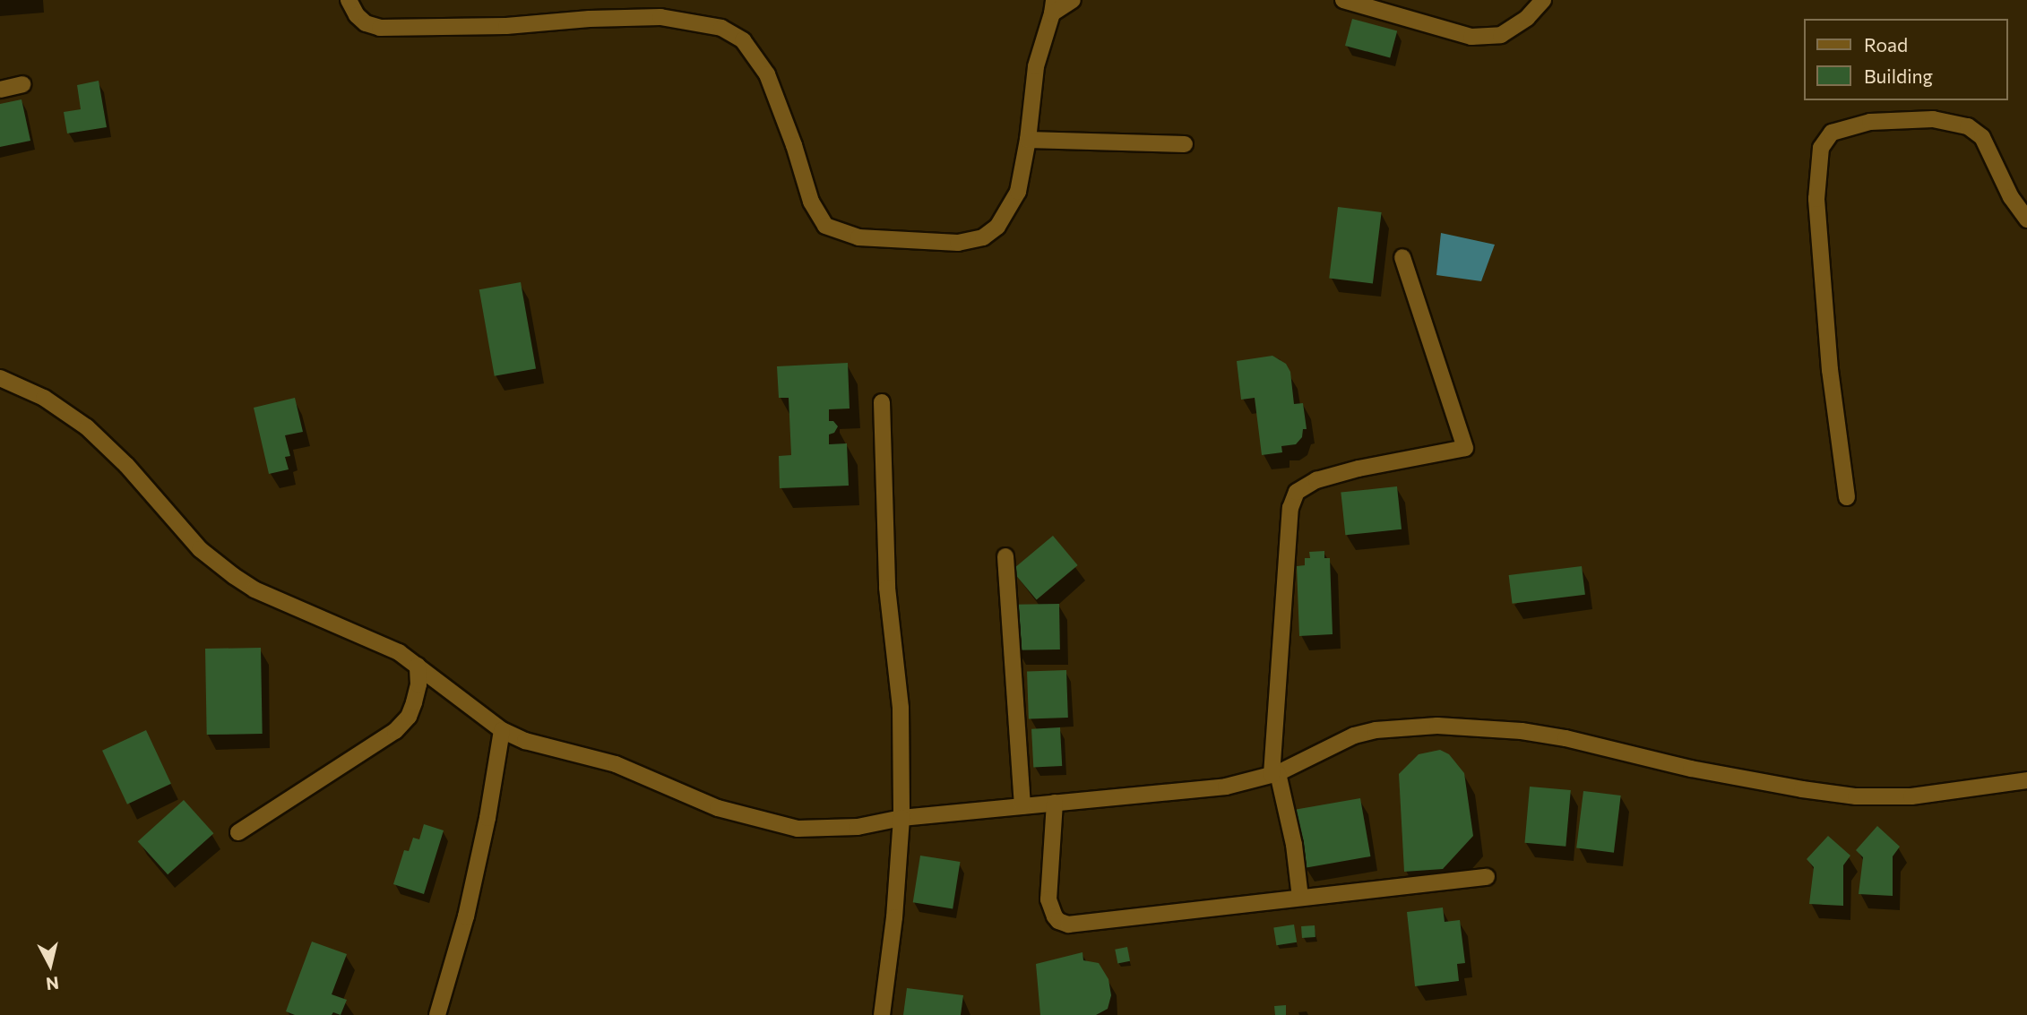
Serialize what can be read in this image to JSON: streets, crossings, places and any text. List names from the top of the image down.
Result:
{
  "legend": ["Road", "Building"],
  "north": "bottom"
}
